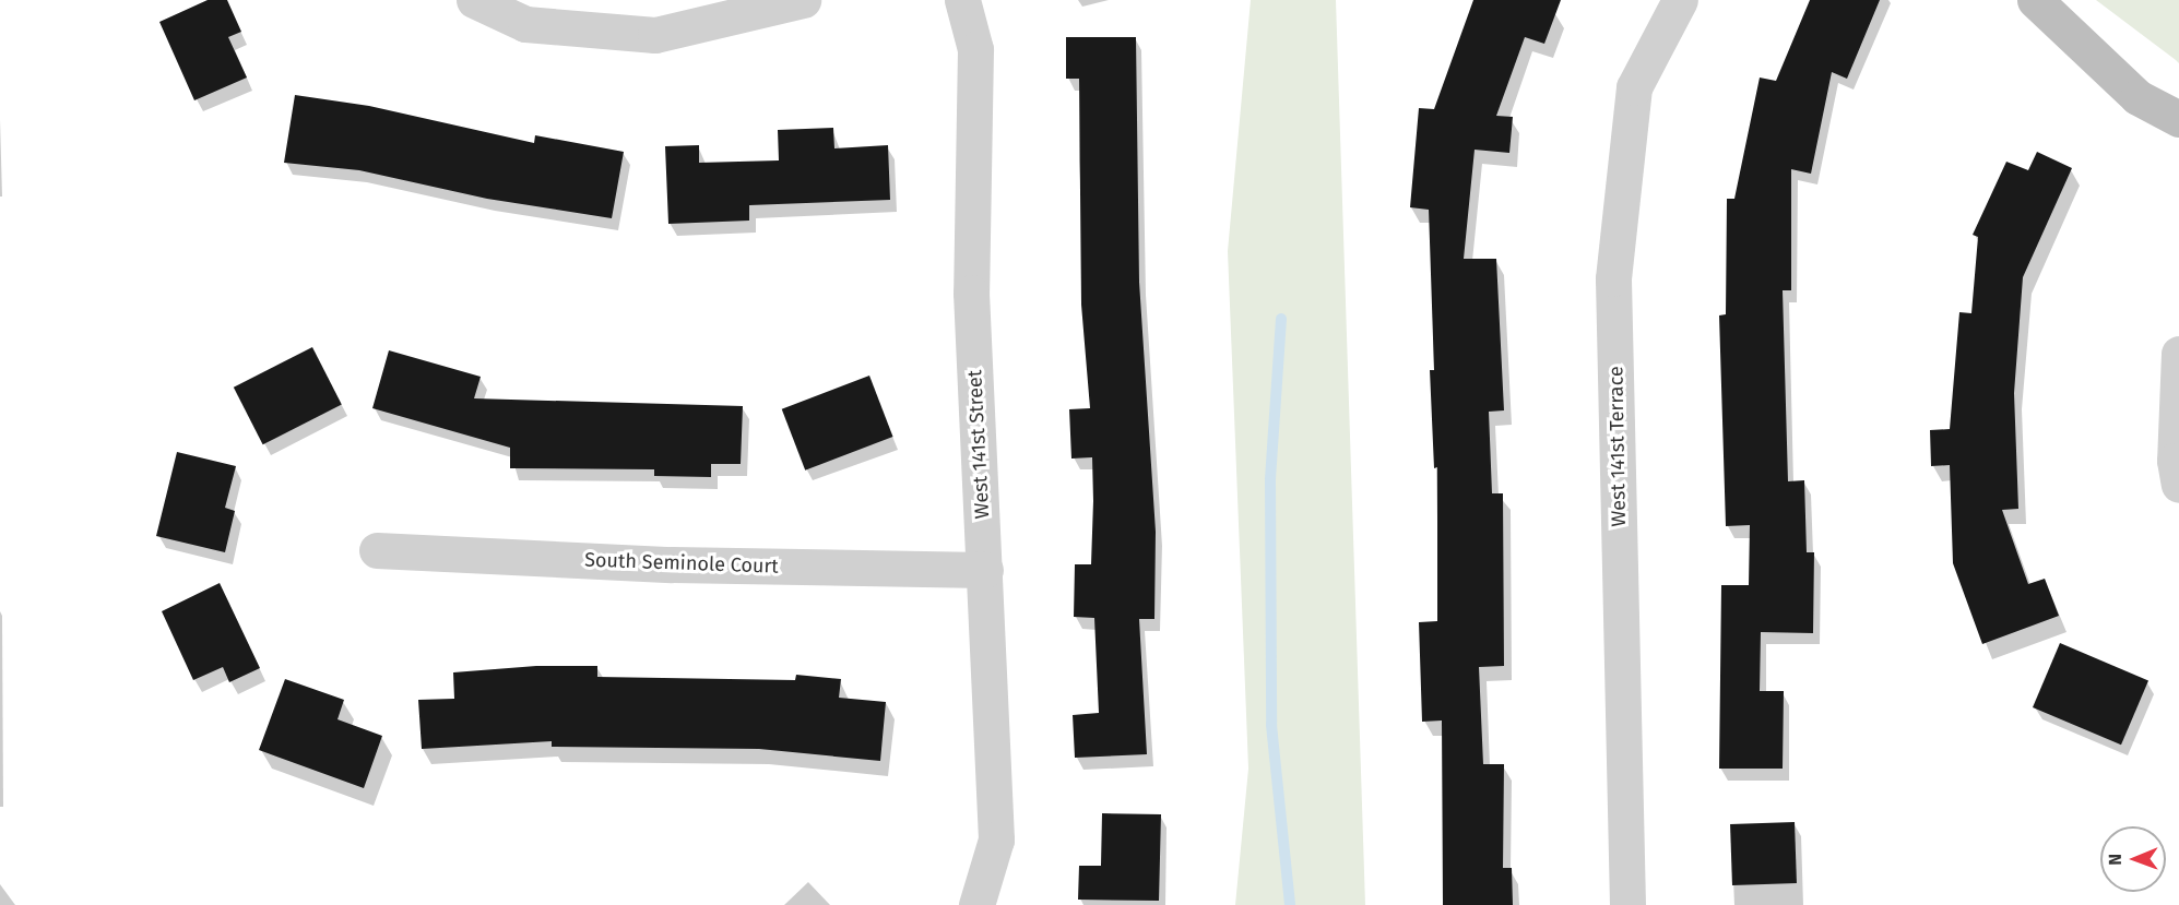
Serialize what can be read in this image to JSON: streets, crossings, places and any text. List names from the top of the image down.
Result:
{
  "streets": {
    "street": ["West 141st Street", "West 141st Terrace", "South Seminole Court"]
  },
  "crossings": [
    ["West 141st Street", "South Seminole Court"]
  ],
  "north": "left"
}
